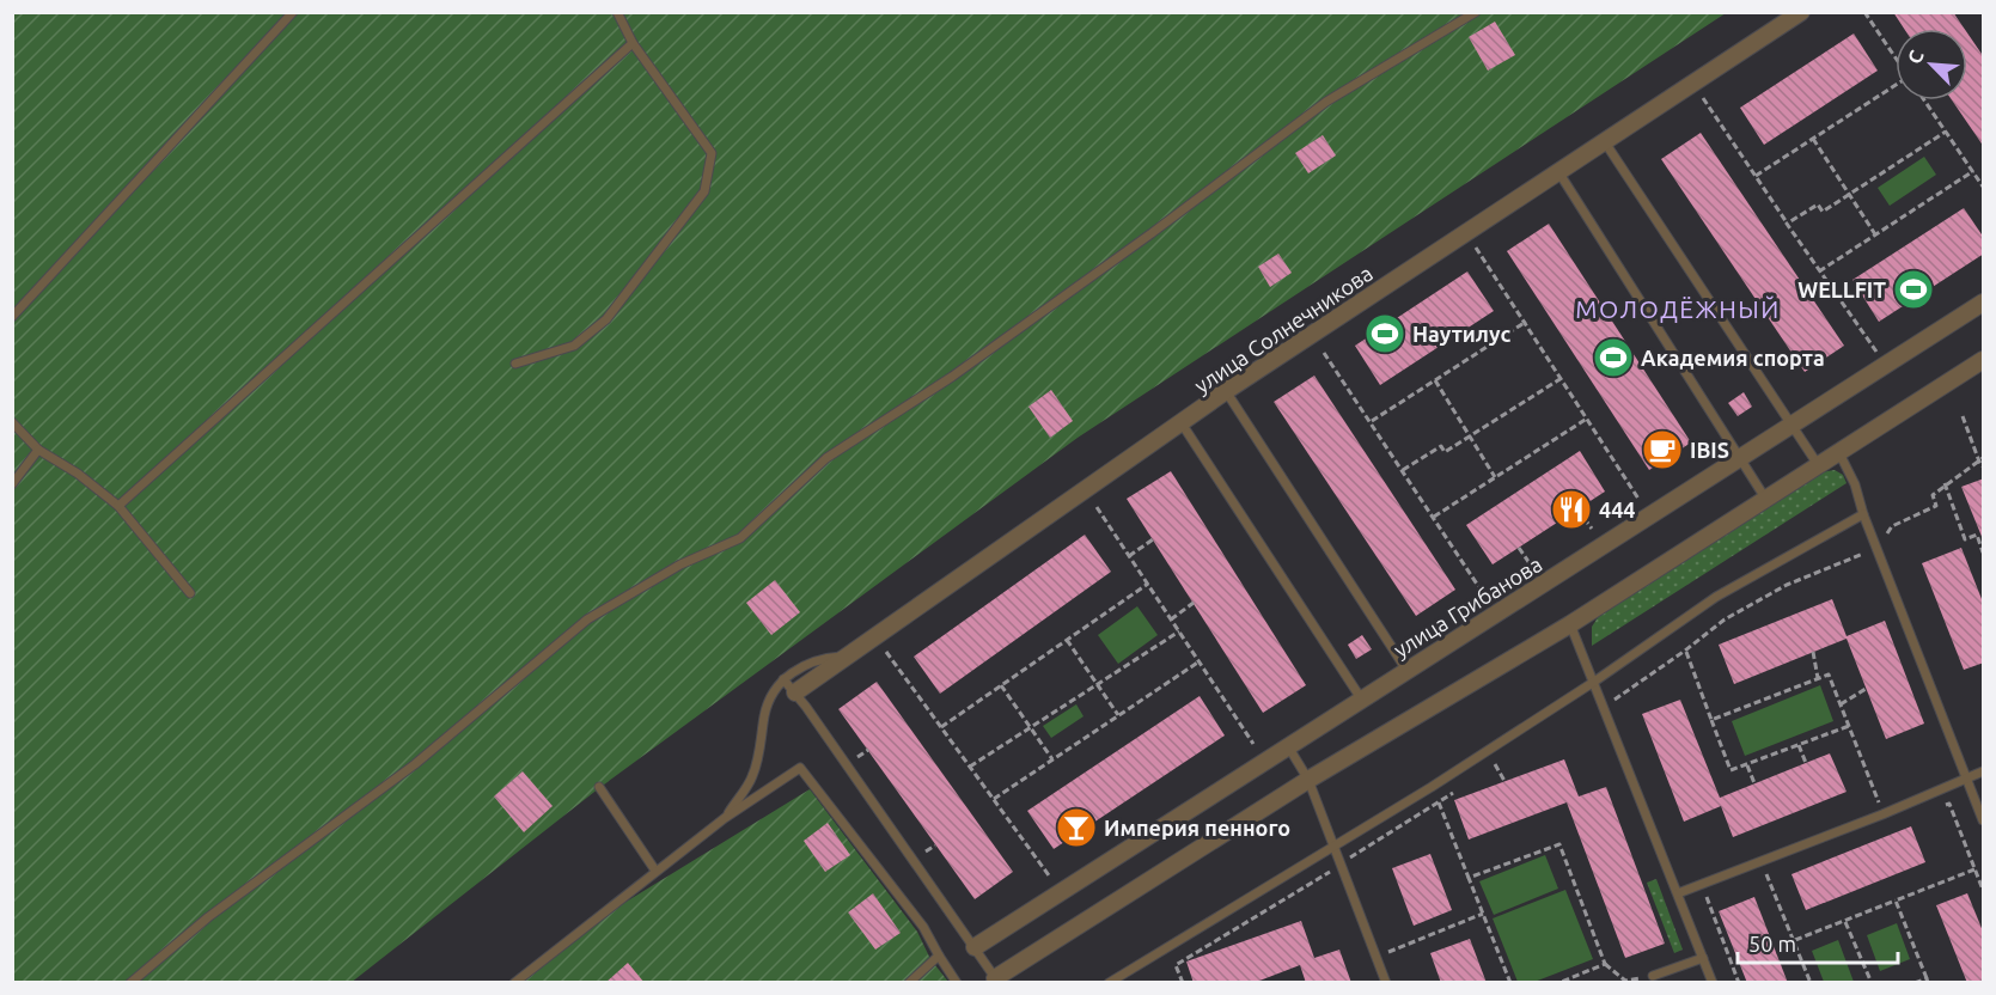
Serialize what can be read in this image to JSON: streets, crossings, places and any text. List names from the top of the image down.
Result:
{
  "streets": {
    "street": ["улица Солнечникова", "улица Грибанова"]
  },
  "districts": ["МОЛОДЁЖНЫЙ"],
  "places": {
    "sports": ["WELLFIT", "Наутилус", "Академия спорта"],
    "cafe": ["IBIS"],
    "restaurant": ["444"],
    "bar": ["Империя пенного"]
  },
  "scale_bar": "50 m",
  "north": "top left"
}
